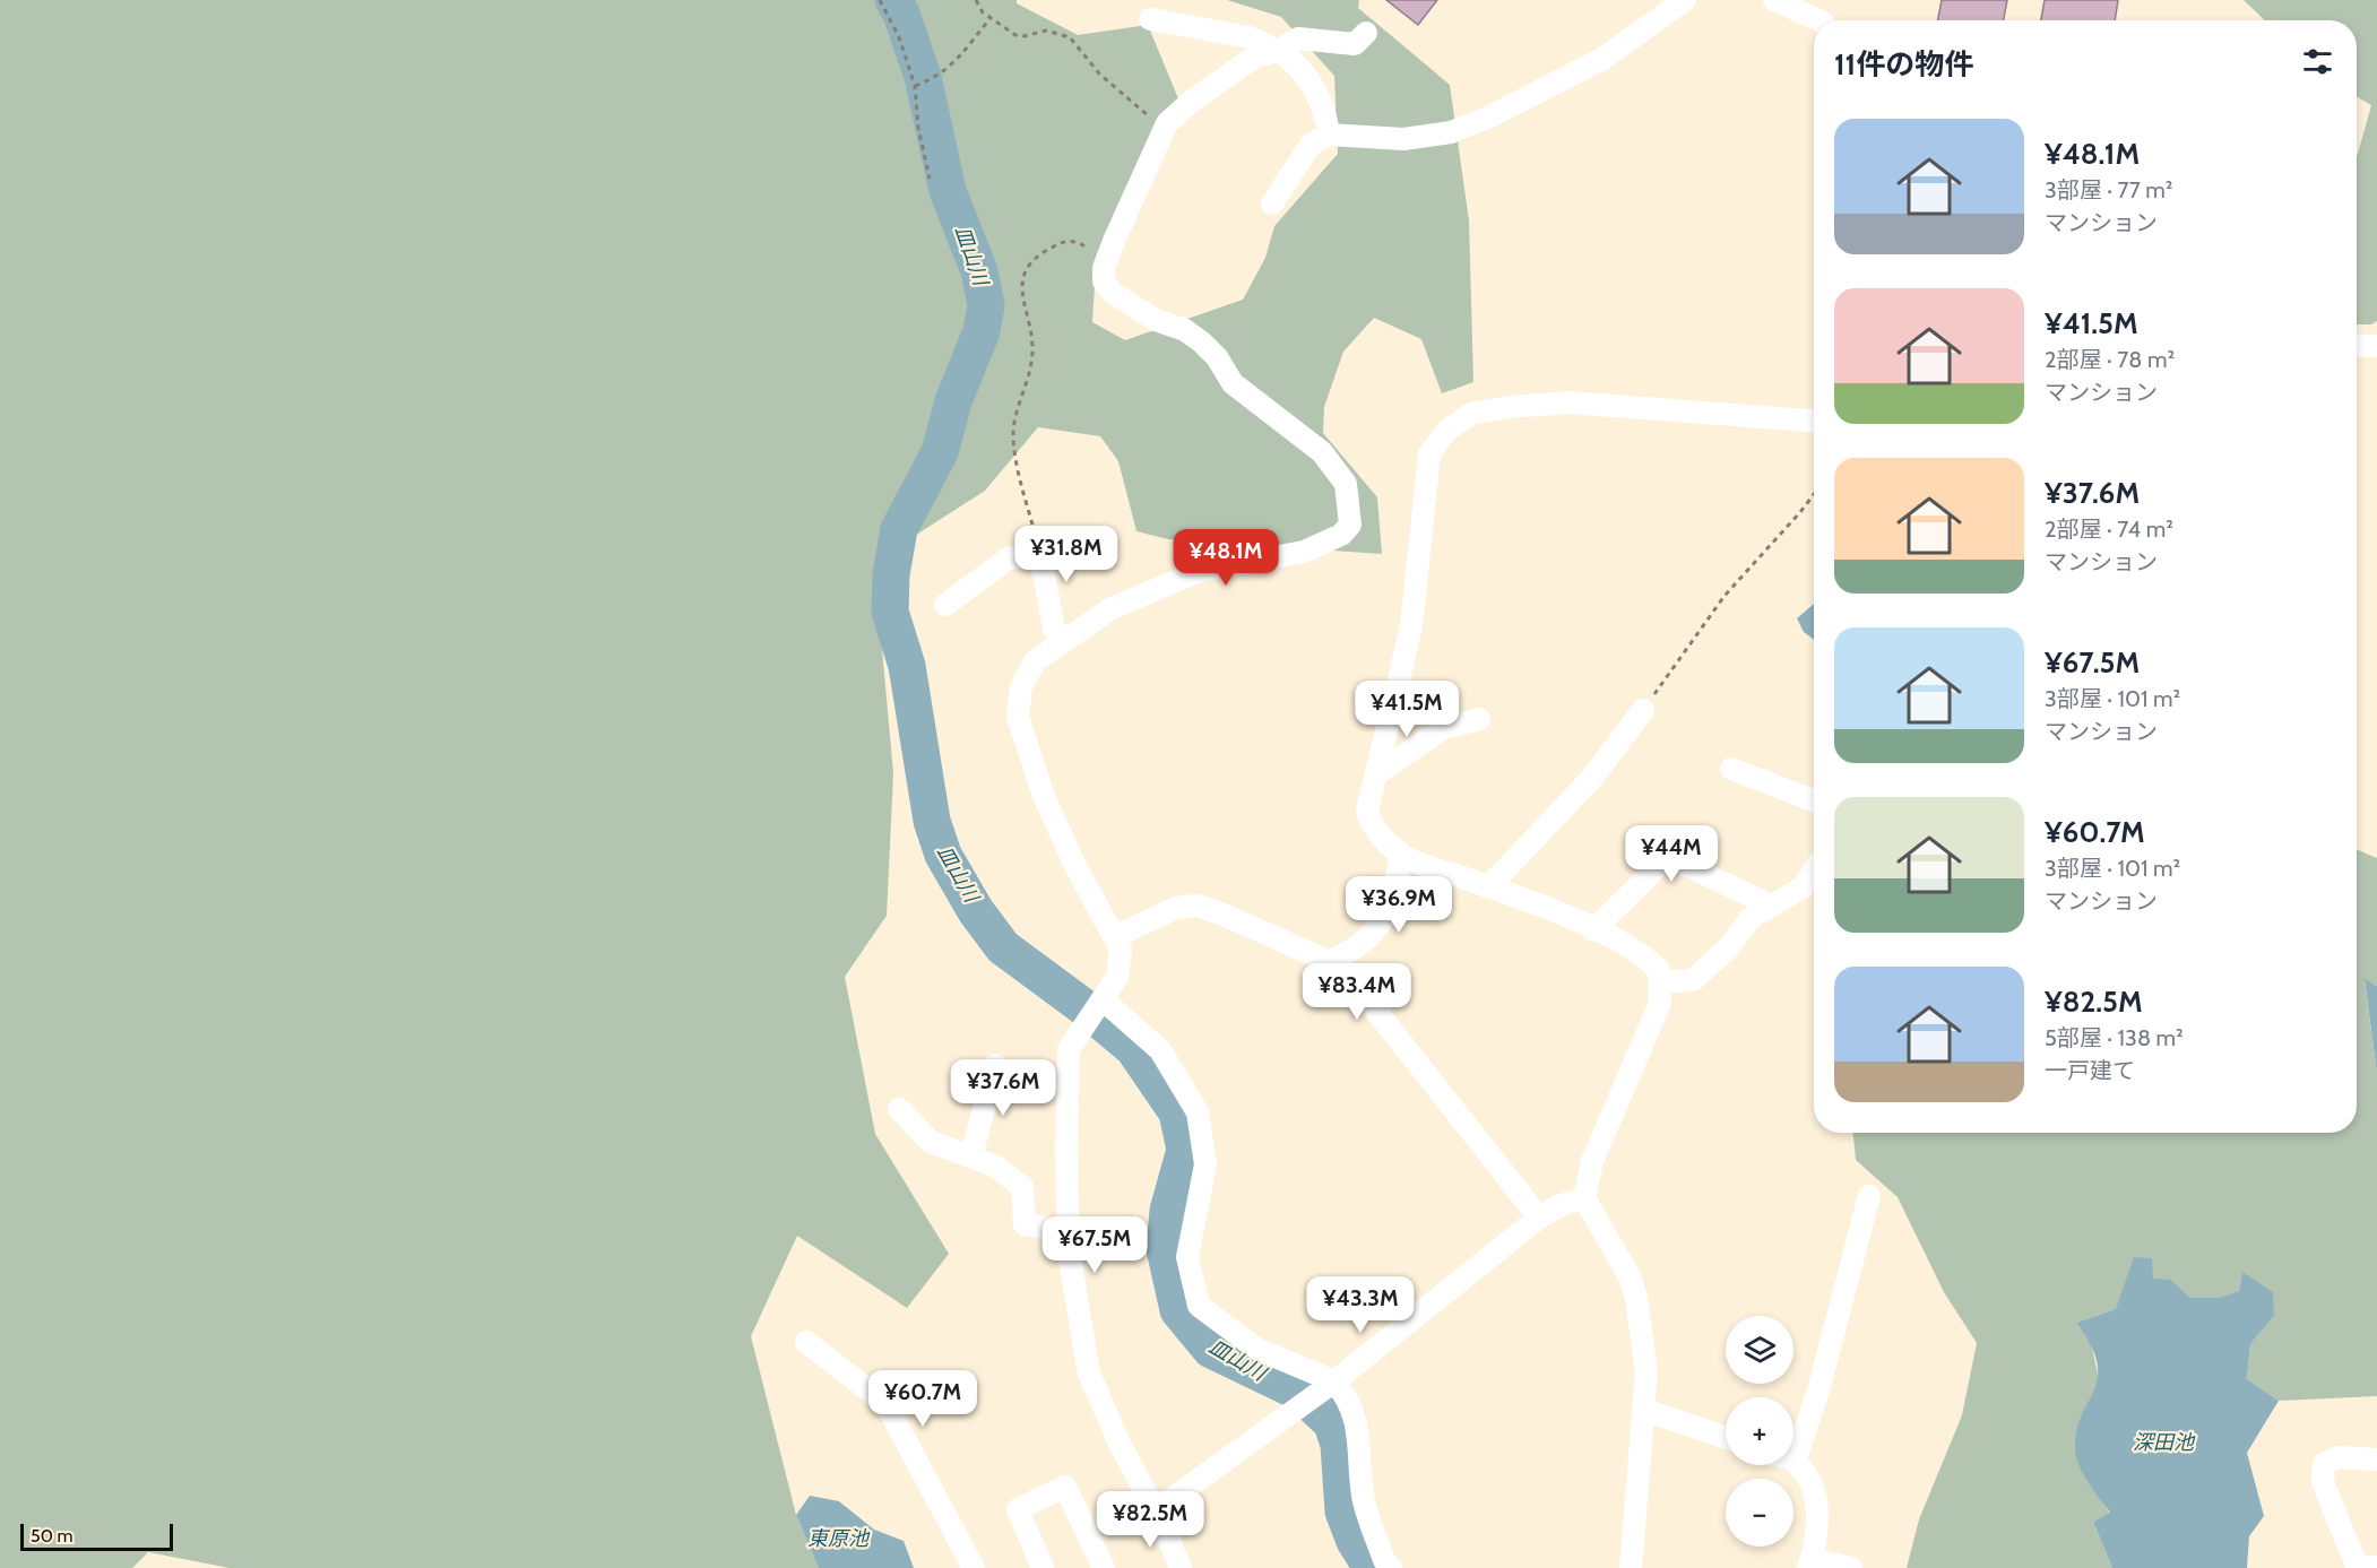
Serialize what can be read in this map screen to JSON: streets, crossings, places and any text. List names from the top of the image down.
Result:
{
  "water": ["皿山川", "深田池", "東原池"],
  "scale_bar": "50 m",
  "page": {
    "heading": "11件の物件",
    "list": [
      {
        "name": "¥48.1M",
        "note": "3部屋 · 77 m² · マンション"
      },
      {
        "name": "¥41.5M",
        "note": "2部屋 · 78 m² · マンション"
      },
      {
        "name": "¥37.6M",
        "note": "2部屋 · 74 m² · マンション"
      },
      {
        "name": "¥67.5M",
        "note": "3部屋 · 101 m² · マンション"
      },
      {
        "name": "¥60.7M",
        "note": "3部屋 · 101 m² · マンション"
      },
      {
        "name": "¥82.5M",
        "note": "5部屋 · 138 m² · 一戸建て"
      }
    ],
    "price": [
      "¥31.8M",
      "¥48.1M",
      "¥41.5M",
      "¥44M",
      "¥36.9M",
      "¥83.4M",
      "¥37.6M",
      "¥67.5M",
      "¥43.3M",
      "¥60.7M",
      "¥82.5M"
    ],
    "map_buttons": ["+", "−"],
    "scale": "50 m"
  }
}
